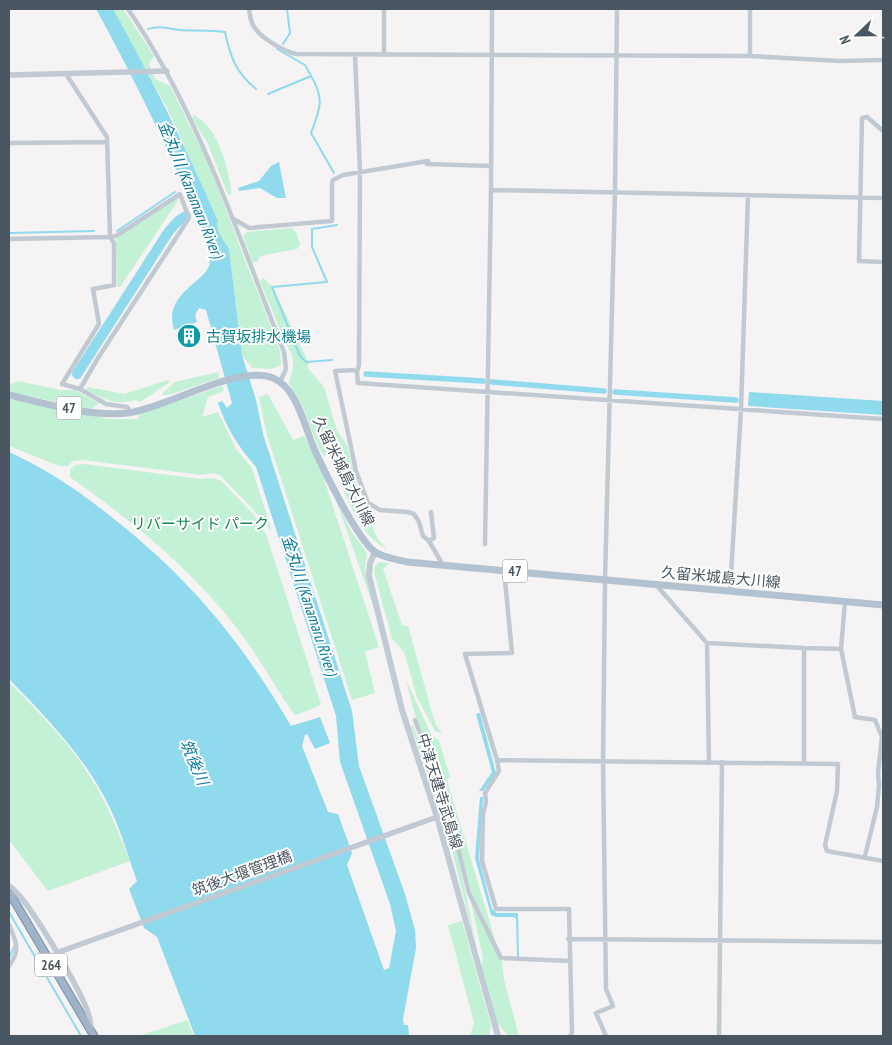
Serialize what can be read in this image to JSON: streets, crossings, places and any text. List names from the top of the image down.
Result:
{
  "streets": {
    "highway": ["264"],
    "main road": ["47", "久留米城島大川線", "中津天建寺武島線"],
    "street": ["筑後大堰管理橋"]
  },
  "crossings": [
    ["47", "久留米城島大川線"],
    ["久留米城島大川線", "中津天建寺武島線"],
    ["中津天建寺武島線", "筑後大堰管理橋"]
  ],
  "water": ["金丸川 (Kanamaru River)", "筑後川"],
  "parks": ["リバーサイド パーク"],
  "places": {
    "building": ["古賀坂排水機場"]
  },
  "north": "left"
}
